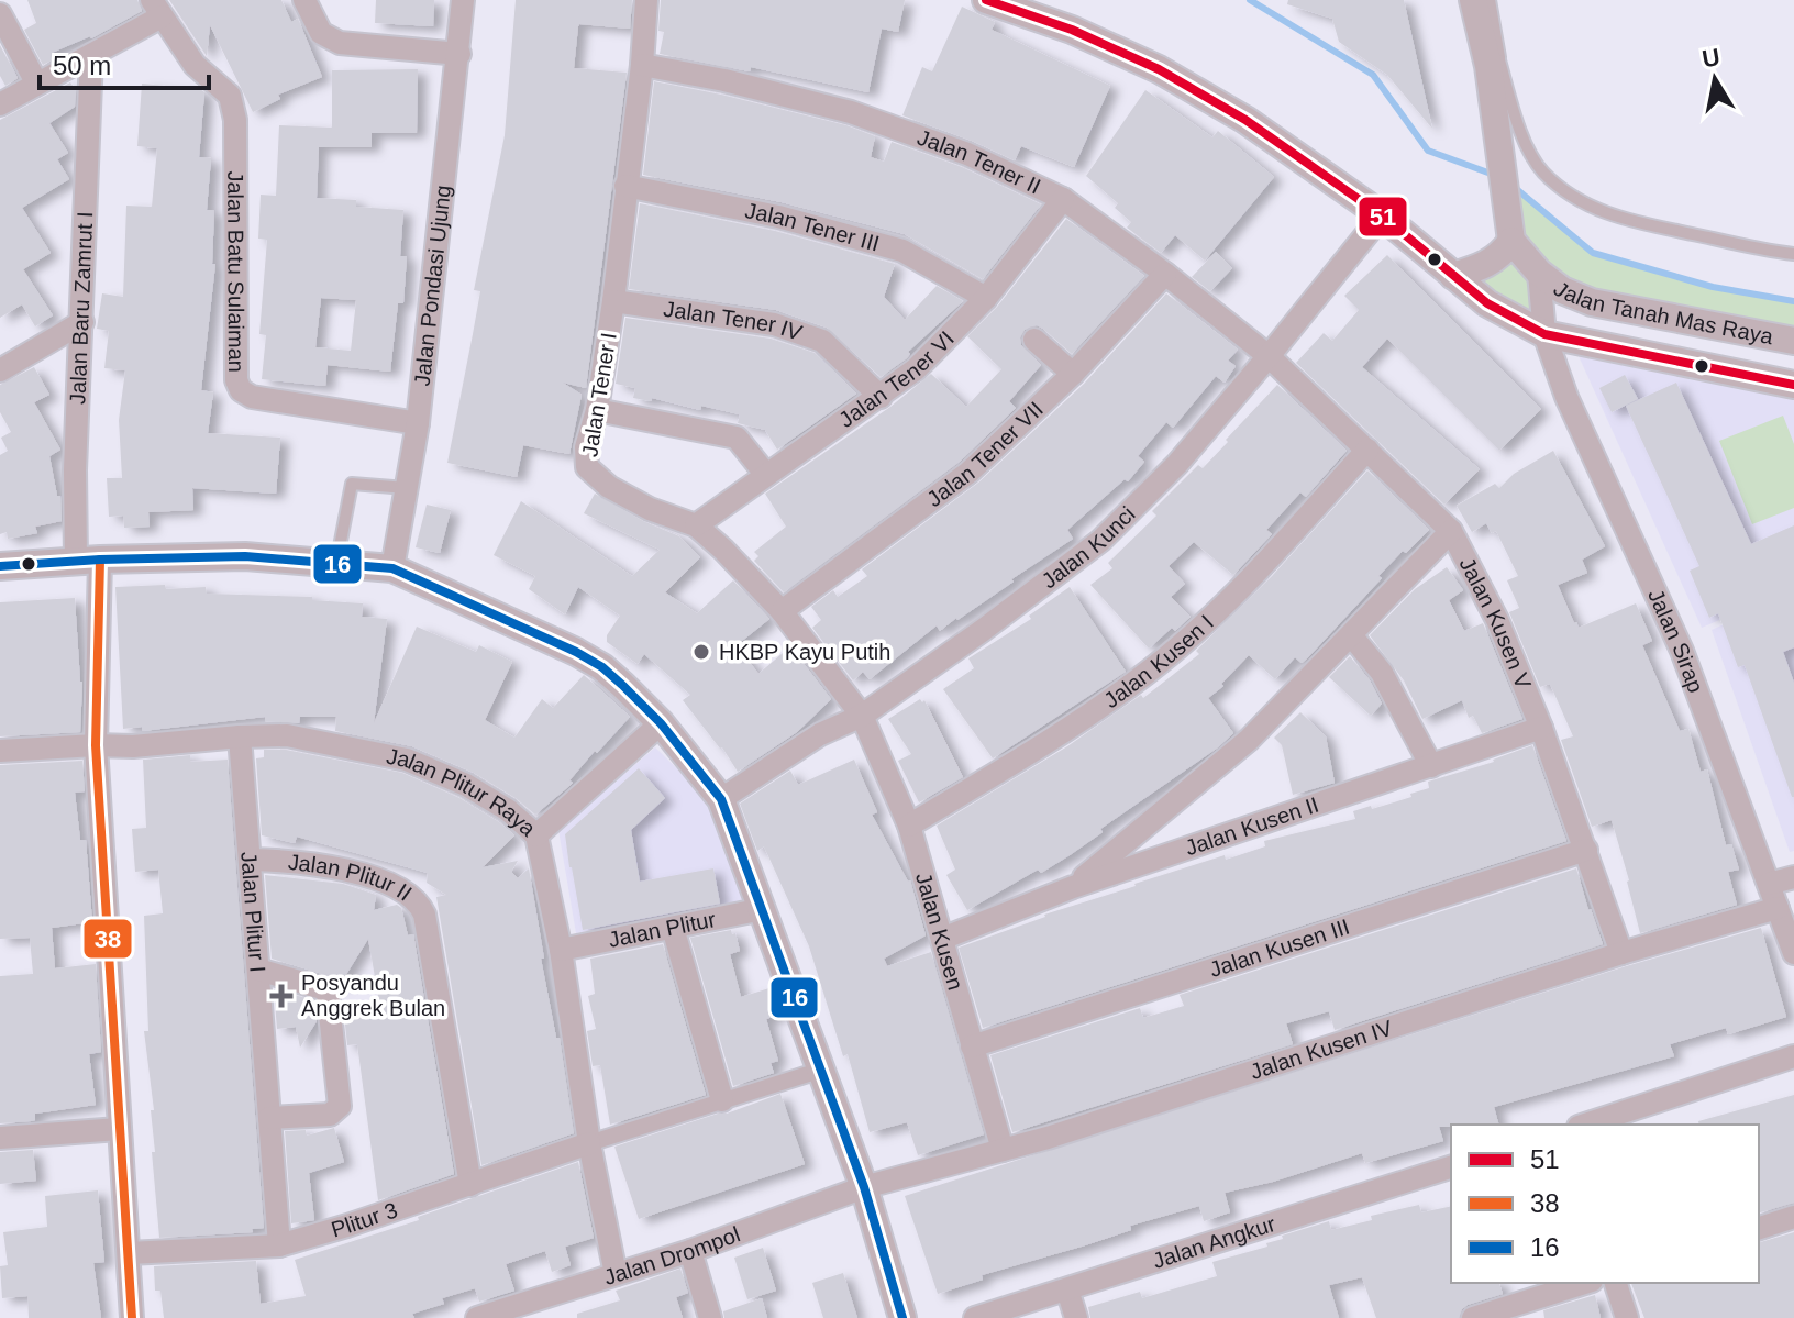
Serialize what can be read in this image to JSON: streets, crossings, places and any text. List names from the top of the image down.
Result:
{
  "streets": {
    "street": [
      "Jalan Tener II",
      "Jalan Tener III",
      "Jalan Batu Sulaiman",
      "Jalan Pondasi Ujung",
      "Jalan Baru Zamrut I",
      "Jalan Tanah Mas Raya",
      "Jalan Tener IV",
      "Jalan Tener VI",
      "Jalan Tener I",
      "Jalan Tener VII",
      "Jalan Kunci",
      "Jalan Kusen V",
      "Jalan Sirap",
      "Jalan Kusen I",
      "Jalan Plitur Raya",
      "Jalan Kusen II",
      "Jalan Plitur II",
      "Jalan Plitur I",
      "Jalan Plitur",
      "Jalan Kusen",
      "Jalan Kusen III",
      "Jalan Kusen IV",
      "Plitur 3",
      "Jalan Angkur",
      "Jalan Drompol"
    ]
  },
  "crossings": [
    ["Jalan Tener II", "Jalan Tener VI"],
    ["Jalan Tener II", "Jalan Tener I"],
    ["Jalan Tener II", "Jalan Tener VII"],
    ["Jalan Tener II", "Jalan Kunci"],
    ["Jalan Tener II", "Jalan Kusen V"],
    ["Jalan Tener III", "Jalan Tener VI"],
    ["Jalan Tener III", "Jalan Tener I"],
    ["Jalan Batu Sulaiman", "Jalan Pondasi Ujung"],
    ["Jalan Baru Zamrut I", "Jalan Plitur Raya"],
    ["Jalan Baru Zamrut I", "Plitur 3"],
    ["Jalan Tanah Mas Raya", "Jalan Kunci"],
    ["Jalan Tanah Mas Raya", "Jalan Sirap"],
    ["Jalan Tener IV", "Jalan Tener VI"],
    ["Jalan Tener IV", "Jalan Tener I"],
    ["Jalan Tener VI", "Jalan Tener I"],
    ["Jalan Tener I", "Jalan Tener VII"],
    ["Jalan Tener I", "Jalan Kunci"],
    ["Jalan Tener I", "Jalan Kusen"],
    ["Jalan Kunci", "Jalan Kusen V"],
    ["Jalan Kunci", "Jalan Kusen"],
    ["Jalan Kusen V", "Jalan Kusen I"],
    ["Jalan Kusen V", "Jalan Kusen II"],
    ["Jalan Kusen V", "Jalan Kusen III"],
    ["Jalan Kusen V", "Jalan Kusen IV"],
    ["Jalan Sirap", "Jalan Kusen IV"],
    ["Jalan Kusen I", "Jalan Kusen"],
    ["Jalan Plitur Raya", "Jalan Plitur I"],
    ["Jalan Plitur Raya", "Jalan Plitur"],
    ["Jalan Plitur Raya", "Plitur 3"],
    ["Jalan Plitur Raya", "Jalan Drompol"],
    ["Jalan Kusen II", "Jalan Kusen"],
    ["Jalan Plitur II", "Jalan Plitur I"],
    ["Jalan Plitur II", "Plitur 3"],
    ["Jalan Plitur I", "Plitur 3"],
    ["Jalan Kusen", "Jalan Kusen III"],
    ["Jalan Kusen", "Jalan Kusen IV"],
    ["Jalan Kusen IV", "Jalan Drompol"]
  ],
  "places": {
    "other": ["HKBP Kayu Putih"],
    "health": ["Posyandu Anggrek Bulan"]
  },
  "lines": ["transit line 51", "transit line 16", "transit line 38"],
  "legend": ["51", "38", "16"],
  "scale_bar": "50 m",
  "north": "top"
}
